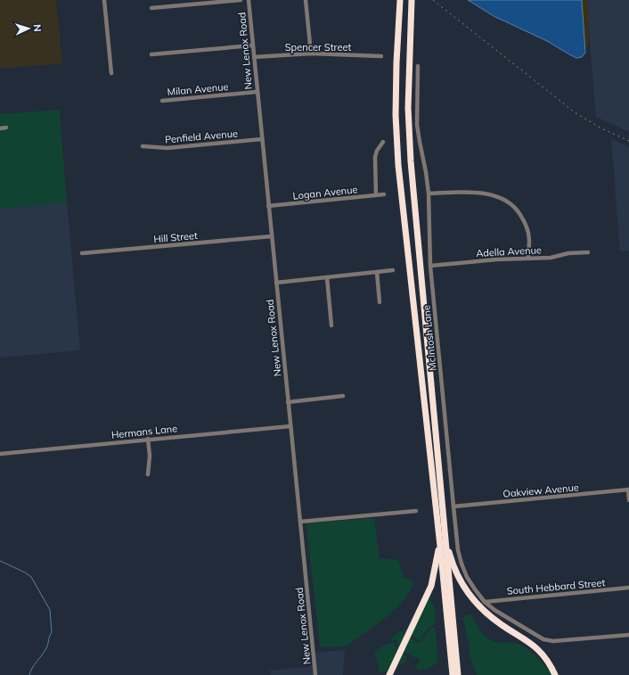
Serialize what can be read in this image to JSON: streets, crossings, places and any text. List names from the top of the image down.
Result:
{
  "streets": {
    "street": [
      "Spencer Street",
      "New Lenox Road",
      "Milan Avenue",
      "Penfield Avenue",
      "Logan Avenue",
      "Hill Street",
      "Adella Avenue",
      "McIntosh Lane",
      "Hermans Lane",
      "Oakview Avenue",
      "South Hebbard Street"
    ]
  },
  "crossings": [
    ["Spencer Street", "New Lenox Road"],
    ["New Lenox Road", "Milan Avenue"],
    ["New Lenox Road", "Penfield Avenue"],
    ["New Lenox Road", "Logan Avenue"],
    ["New Lenox Road", "Hill Street"],
    ["New Lenox Road", "Hermans Lane"],
    ["Adella Avenue", "McIntosh Lane"],
    ["McIntosh Lane", "Oakview Avenue"],
    ["McIntosh Lane", "South Hebbard Street"]
  ],
  "north": "right"
}
